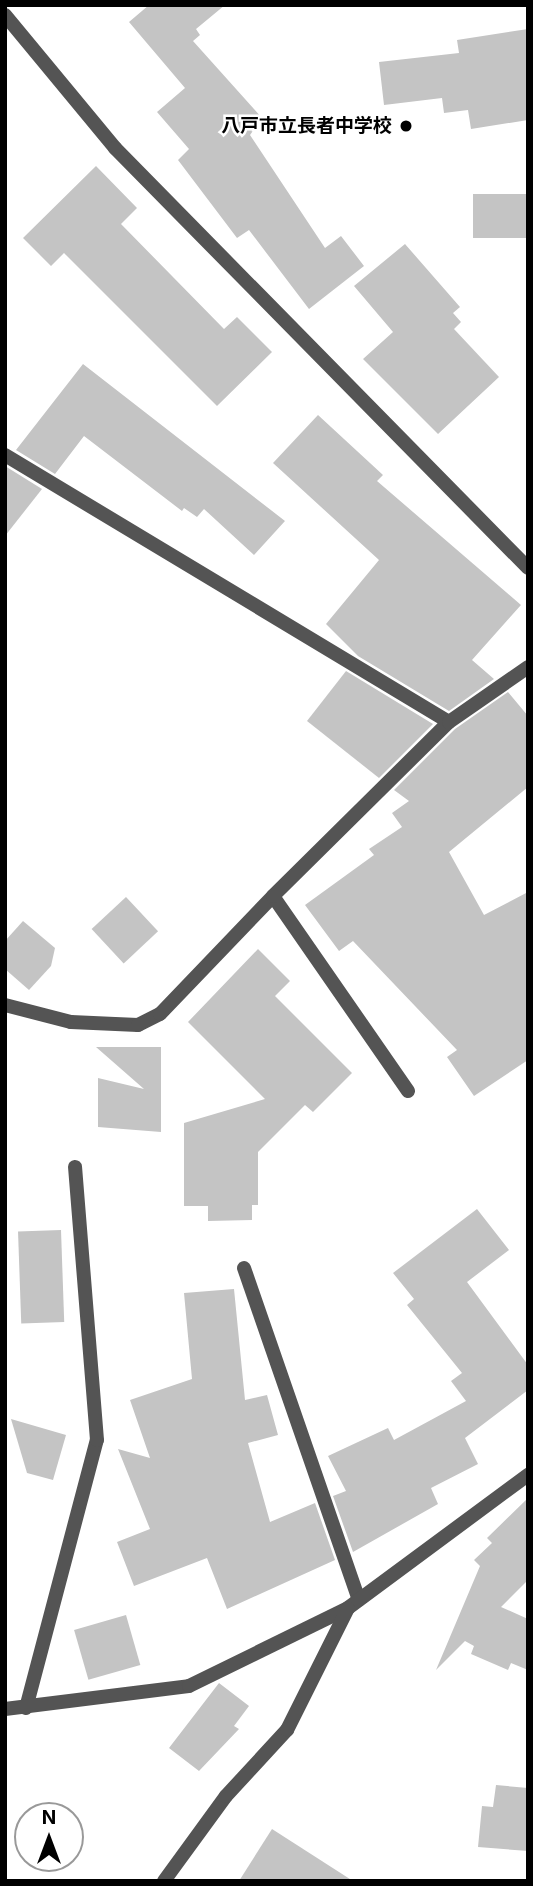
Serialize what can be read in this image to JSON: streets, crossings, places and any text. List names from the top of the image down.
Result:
{
  "places": ["八戸市立長者中学校"],
  "north": "top"
}
